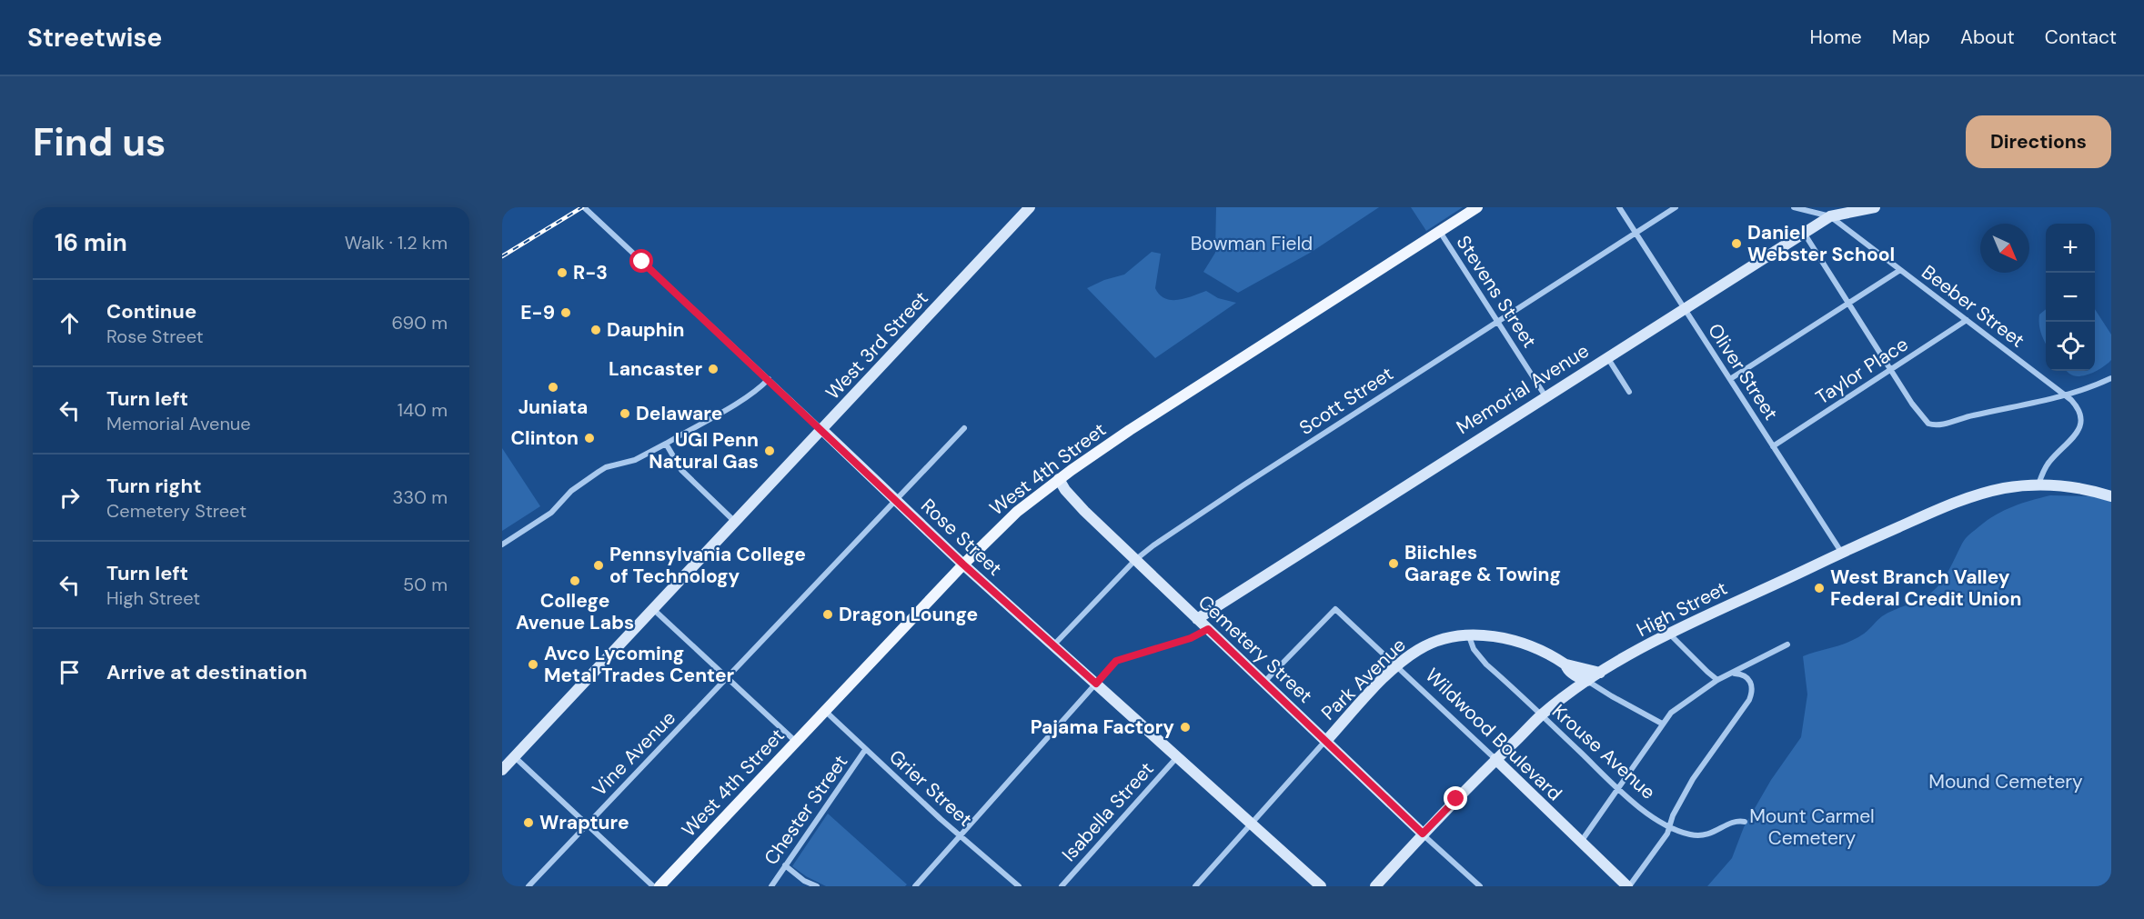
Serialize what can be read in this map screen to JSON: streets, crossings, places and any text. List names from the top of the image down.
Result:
{
  "streets": {
    "main road": ["West 4th Street"],
    "street": [
      "Stevens Street",
      "Beeber Street",
      "West 3rd Street",
      "Taylor Place",
      "Oliver Street",
      "Memorial Avenue",
      "Scott Street",
      "Rose Street",
      "High Street",
      "Cemetery Street",
      "Park Avenue",
      "Wildwood Boulevard",
      "Krouse Avenue",
      "Vine Avenue",
      "Grier Street",
      "Chester Street",
      "Isabella Street"
    ]
  },
  "crossings": [
    ["Stevens Street", "Memorial Avenue"],
    ["Stevens Street", "Scott Street"],
    ["Stevens Street", "West 4th Street"],
    ["Beeber Street", "Taylor Place"],
    ["Beeber Street", "Memorial Avenue"],
    ["Beeber Street", "High Street"],
    ["West 3rd Street", "Rose Street"],
    ["Taylor Place", "Oliver Street"],
    ["Oliver Street", "Memorial Avenue"],
    ["Oliver Street", "Scott Street"],
    ["Oliver Street", "High Street"],
    ["Memorial Avenue", "Cemetery Street"],
    ["Scott Street", "Rose Street"],
    ["Scott Street", "Cemetery Street"],
    ["West 4th Street", "Rose Street"],
    ["West 4th Street", "Cemetery Street"],
    ["West 4th Street", "Grier Street"],
    ["Rose Street", "Park Avenue"],
    ["Rose Street", "Vine Avenue"],
    ["Rose Street", "Isabella Street"],
    ["High Street", "Cemetery Street"],
    ["High Street", "Park Avenue"],
    ["High Street", "Wildwood Boulevard"],
    ["High Street", "Krouse Avenue"],
    ["Cemetery Street", "Park Avenue"],
    ["Cemetery Street", "Wildwood Boulevard"],
    ["Park Avenue", "Wildwood Boulevard"],
    ["Park Avenue", "Krouse Avenue"],
    ["Grier Street", "Chester Street"]
  ],
  "parks": ["Bowman Field", "Mound Cemetery", "Mount Carmel Cemetery"],
  "places": [
    "Daniel Webster School",
    "R-3",
    "E-9",
    "Dauphin",
    "Lancaster",
    "Juniata",
    "Delaware",
    "Clinton",
    "UGI Penn Natural Gas",
    "Biichles Garage & Towing",
    "Pennsylvania College of Technology",
    "College Avenue Labs",
    "West Branch Valley Federal Credit Union",
    "Dragon Lounge",
    "Avco Lycoming Metal Trades Center",
    "Pajama Factory",
    "Wrapture"
  ],
  "north": "bottom right",
  "page": {
    "header": "Streetwise",
    "nav": [
      "Home",
      "Map",
      "About",
      "Contact"
    ],
    "buttons": "Directions",
    "title": "Find us",
    "heading": ["16 min", "Walk · 1.2 km"],
    "map_buttons": ["+", "−"],
    "list": [
      ["Continue", "Rose Street", "690 m"],
      ["Turn left", "Memorial Avenue", "140 m"],
      ["Turn right", "Cemetery Street", "330 m"],
      ["Turn left", "High Street", "50 m"],
      "Arrive at destination"
    ]
  }
}
